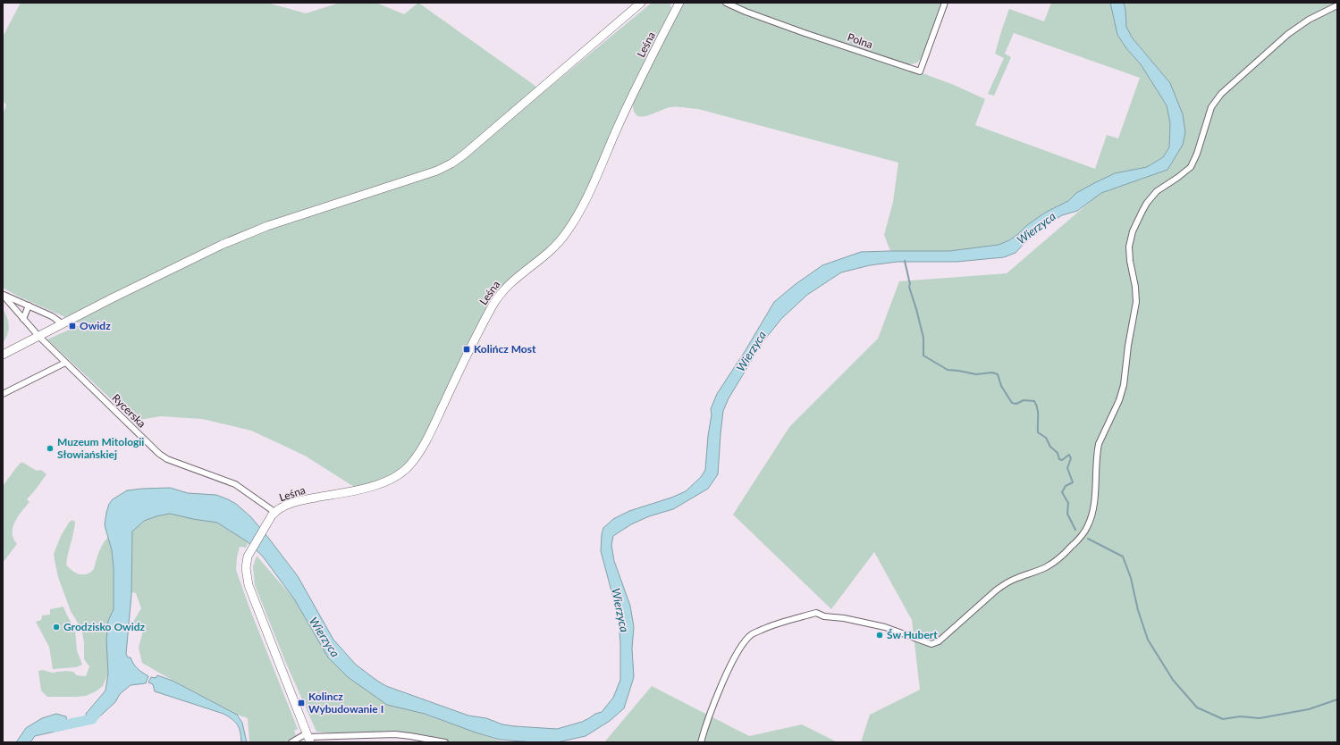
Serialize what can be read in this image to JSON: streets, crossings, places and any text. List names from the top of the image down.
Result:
{
  "streets": {
    "street": ["Polna", "Leśna", "Rycerska"]
  },
  "crossings": [
    ["Leśna", "Rycerska"]
  ],
  "water": ["Wierzyca"],
  "places": {
    "transit": ["Owidz", "Kolińcz Most", "Kolincz Wybudowanie I"],
    "other": ["Muzeum Mitologii Słowiańskiej", "Grodzisko Owidz", "Św Hubert"]
  }
}
